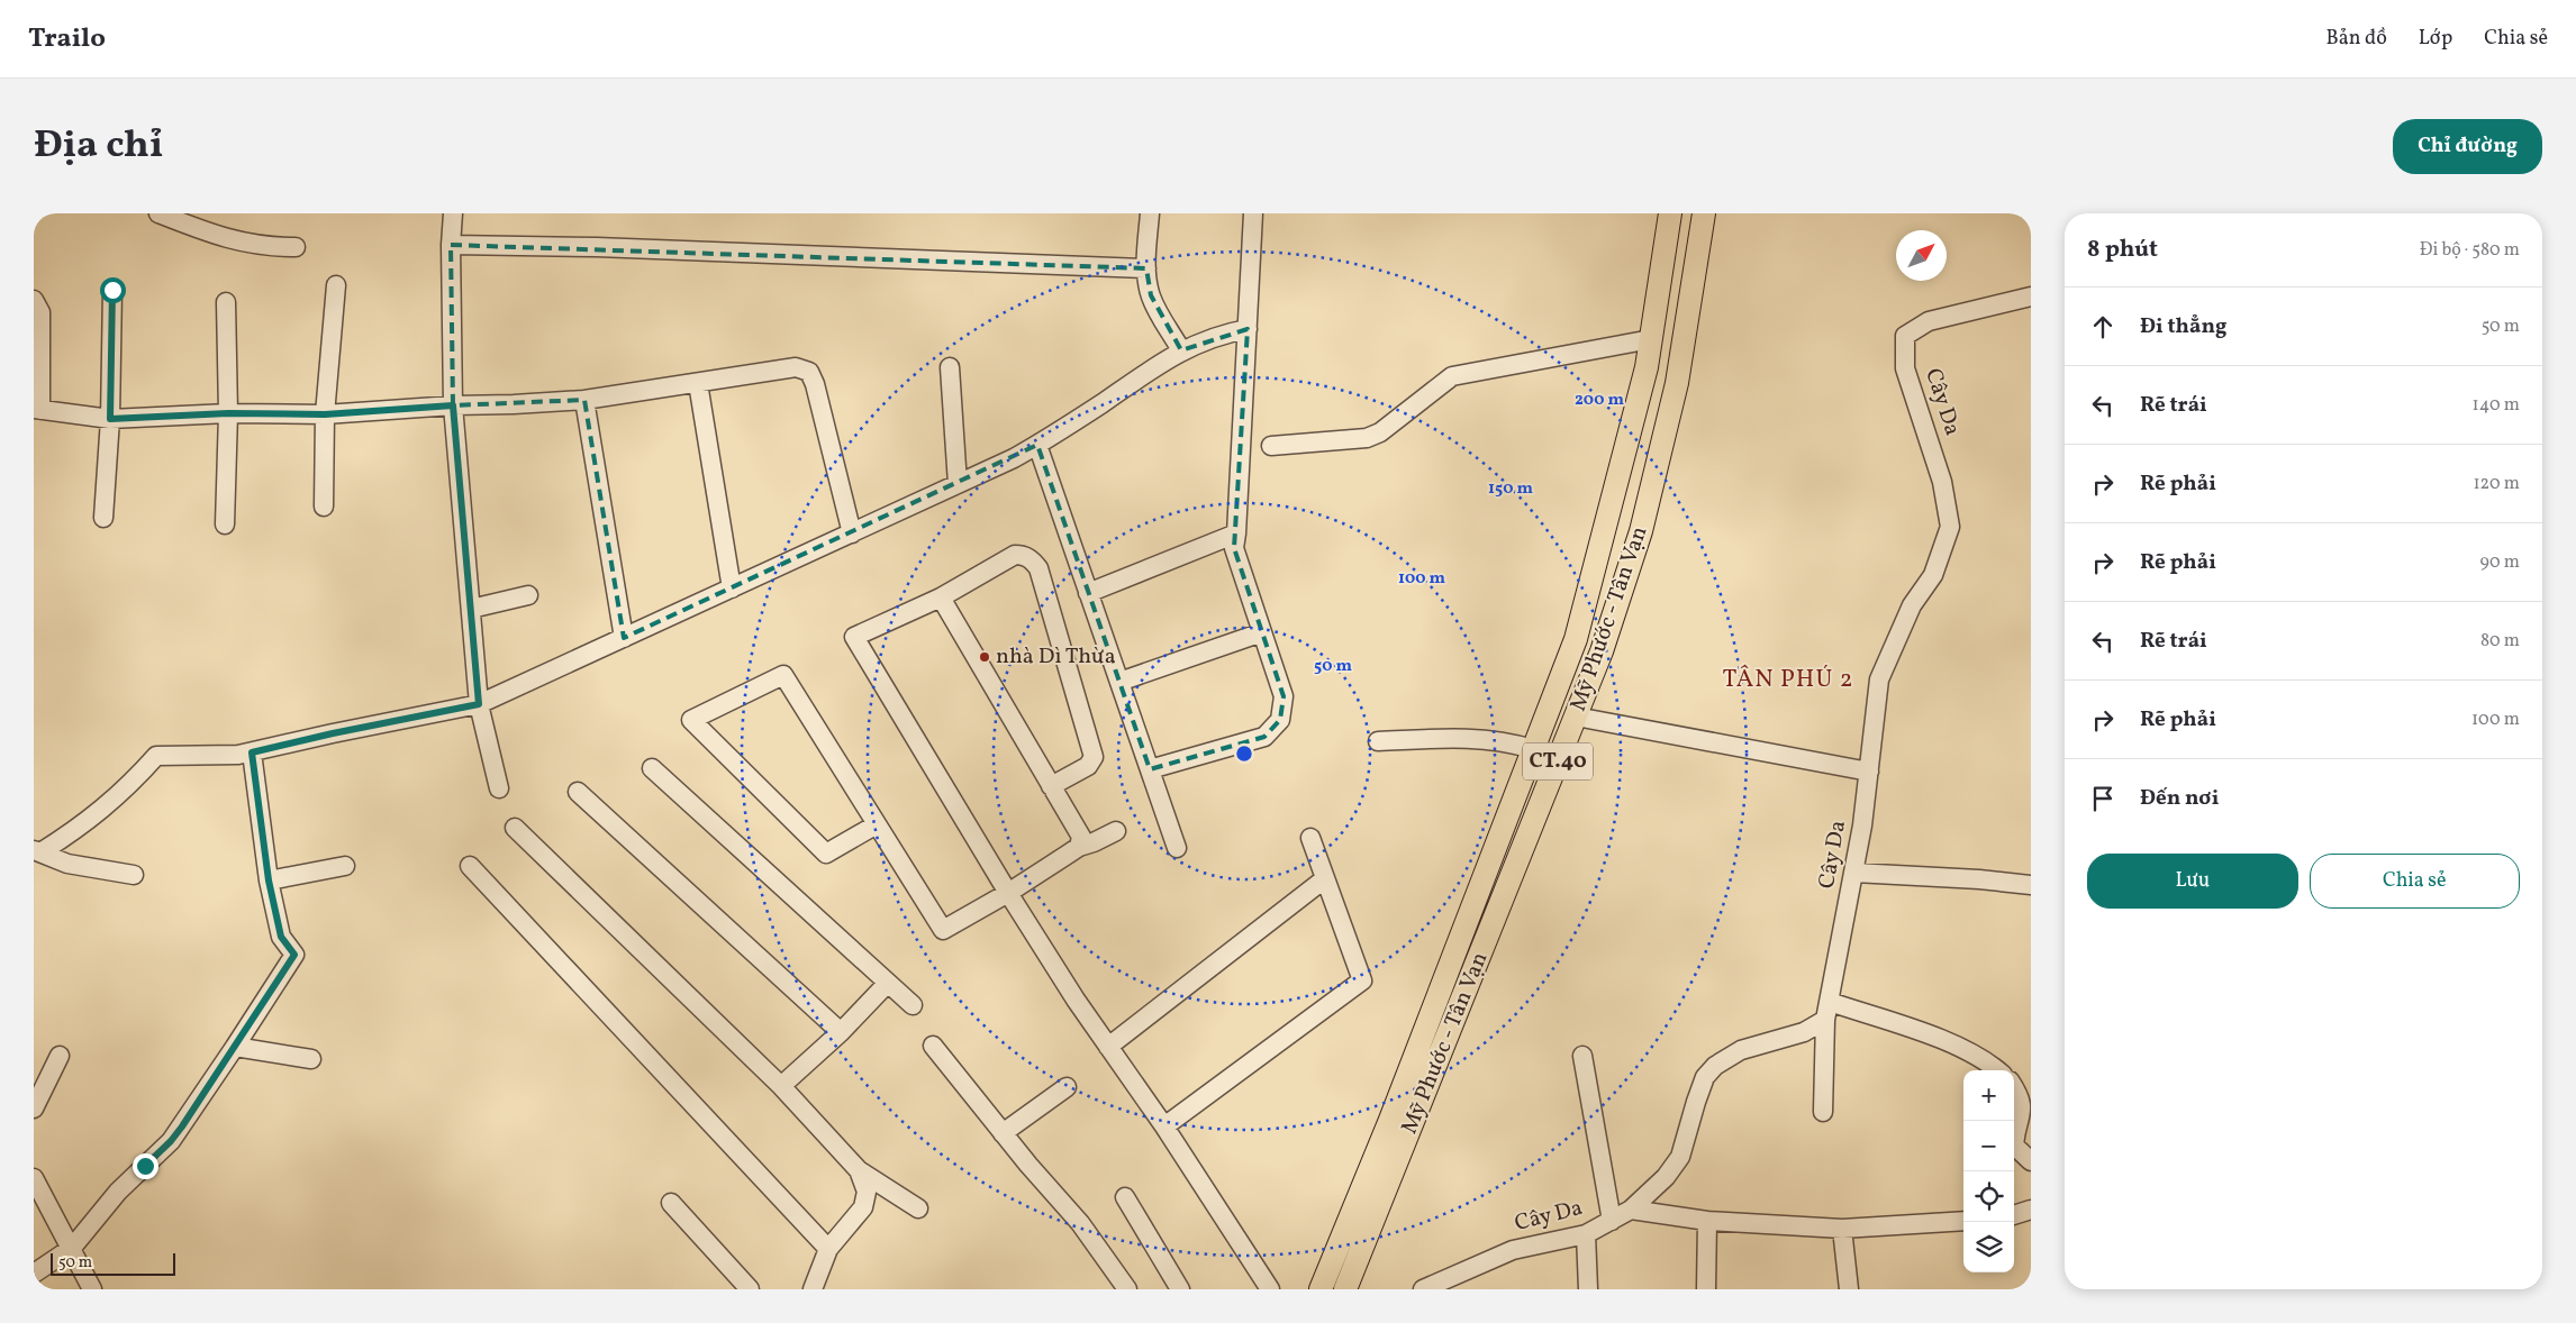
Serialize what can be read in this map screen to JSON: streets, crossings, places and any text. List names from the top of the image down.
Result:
{
  "streets": {
    "main road": ["Mỹ Phước - Tân Vạn", "CT.40"],
    "street": ["Cây Da"]
  },
  "districts": ["TÂN PHÚ 2"],
  "places": ["nhà Dì Thừa"],
  "scale_bar": "50 m",
  "north": "top right",
  "page": {
    "header": "Trailo",
    "nav": ["Bản đồ", "Lớp", "Chia sẻ"],
    "title": "Địa chỉ",
    "buttons": [
      "Chỉ đường",
      ["Lưu", "Chia sẻ"]
    ],
    "heading": ["8 phút", "Đi bộ · 580 m"],
    "list": [
      ["Đi thẳng", "50 m"],
      ["Rẽ trái", "140 m"],
      ["Rẽ phải", "120 m"],
      ["Rẽ phải", "90 m"],
      ["Rẽ trái", "80 m"],
      ["Rẽ phải", "100 m"],
      "Đến nơi"
    ],
    "map_buttons": ["+", "−"],
    "scale": "50 m"
  },
  "rings": [
    "200 m",
    "150 m",
    "100 m",
    "50 m"
  ]
}
